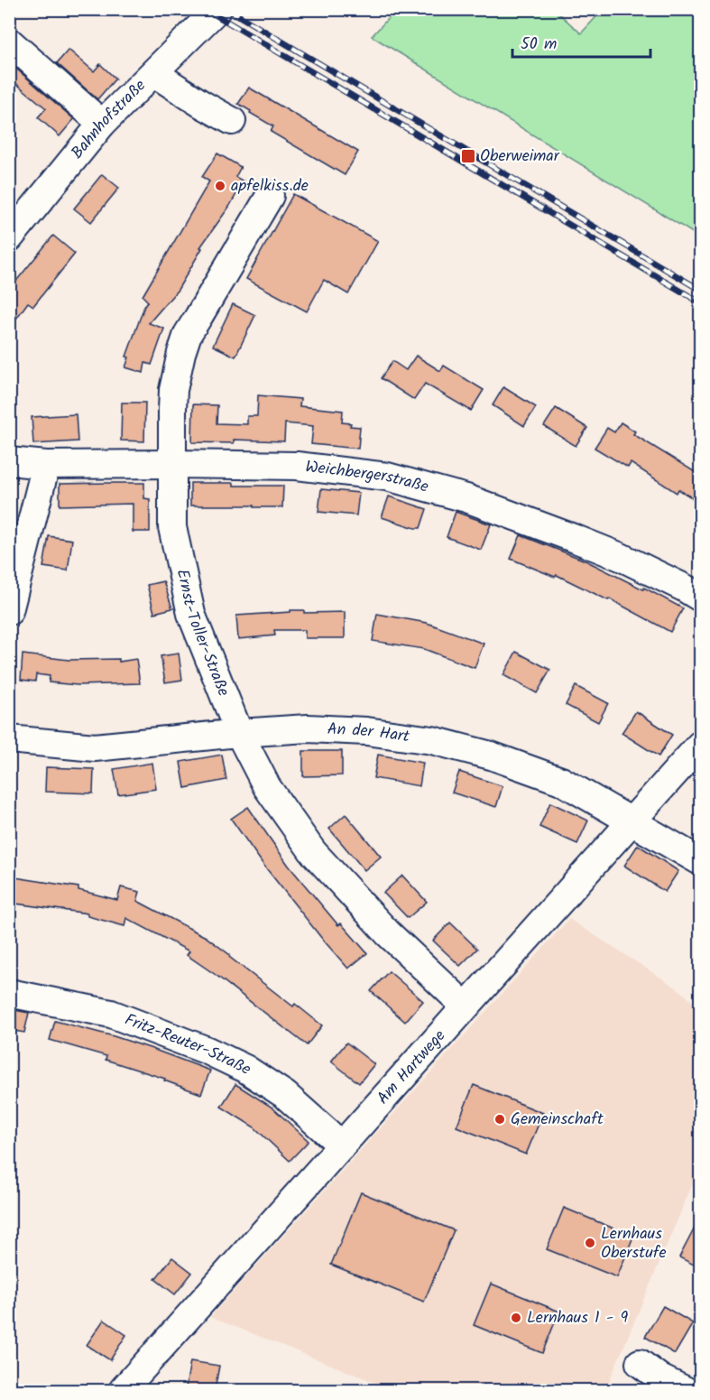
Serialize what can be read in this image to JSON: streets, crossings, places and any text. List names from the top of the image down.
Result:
{
  "streets": {
    "street": [
      "Bahnhofstraße",
      "Weichbergerstraße",
      "Ernst-Toller-Straße",
      "An der Hart",
      "Fritz-Reuter-Straße",
      "Am Hartwege"
    ]
  },
  "crossings": [
    ["Weichbergerstraße", "Ernst-Toller-Straße"],
    ["Ernst-Toller-Straße", "An der Hart"],
    ["Ernst-Toller-Straße", "Am Hartwege"],
    ["An der Hart", "Am Hartwege"],
    ["Fritz-Reuter-Straße", "Am Hartwege"]
  ],
  "places": {
    "transit": ["Oberweimar"],
    "other": [
      "apfelkiss.de",
      "Gemeinschaft",
      "Lernhaus Oberstufe",
      "Lernhaus 1 - 9"
    ]
  },
  "scale_bar": "50 m"
}
